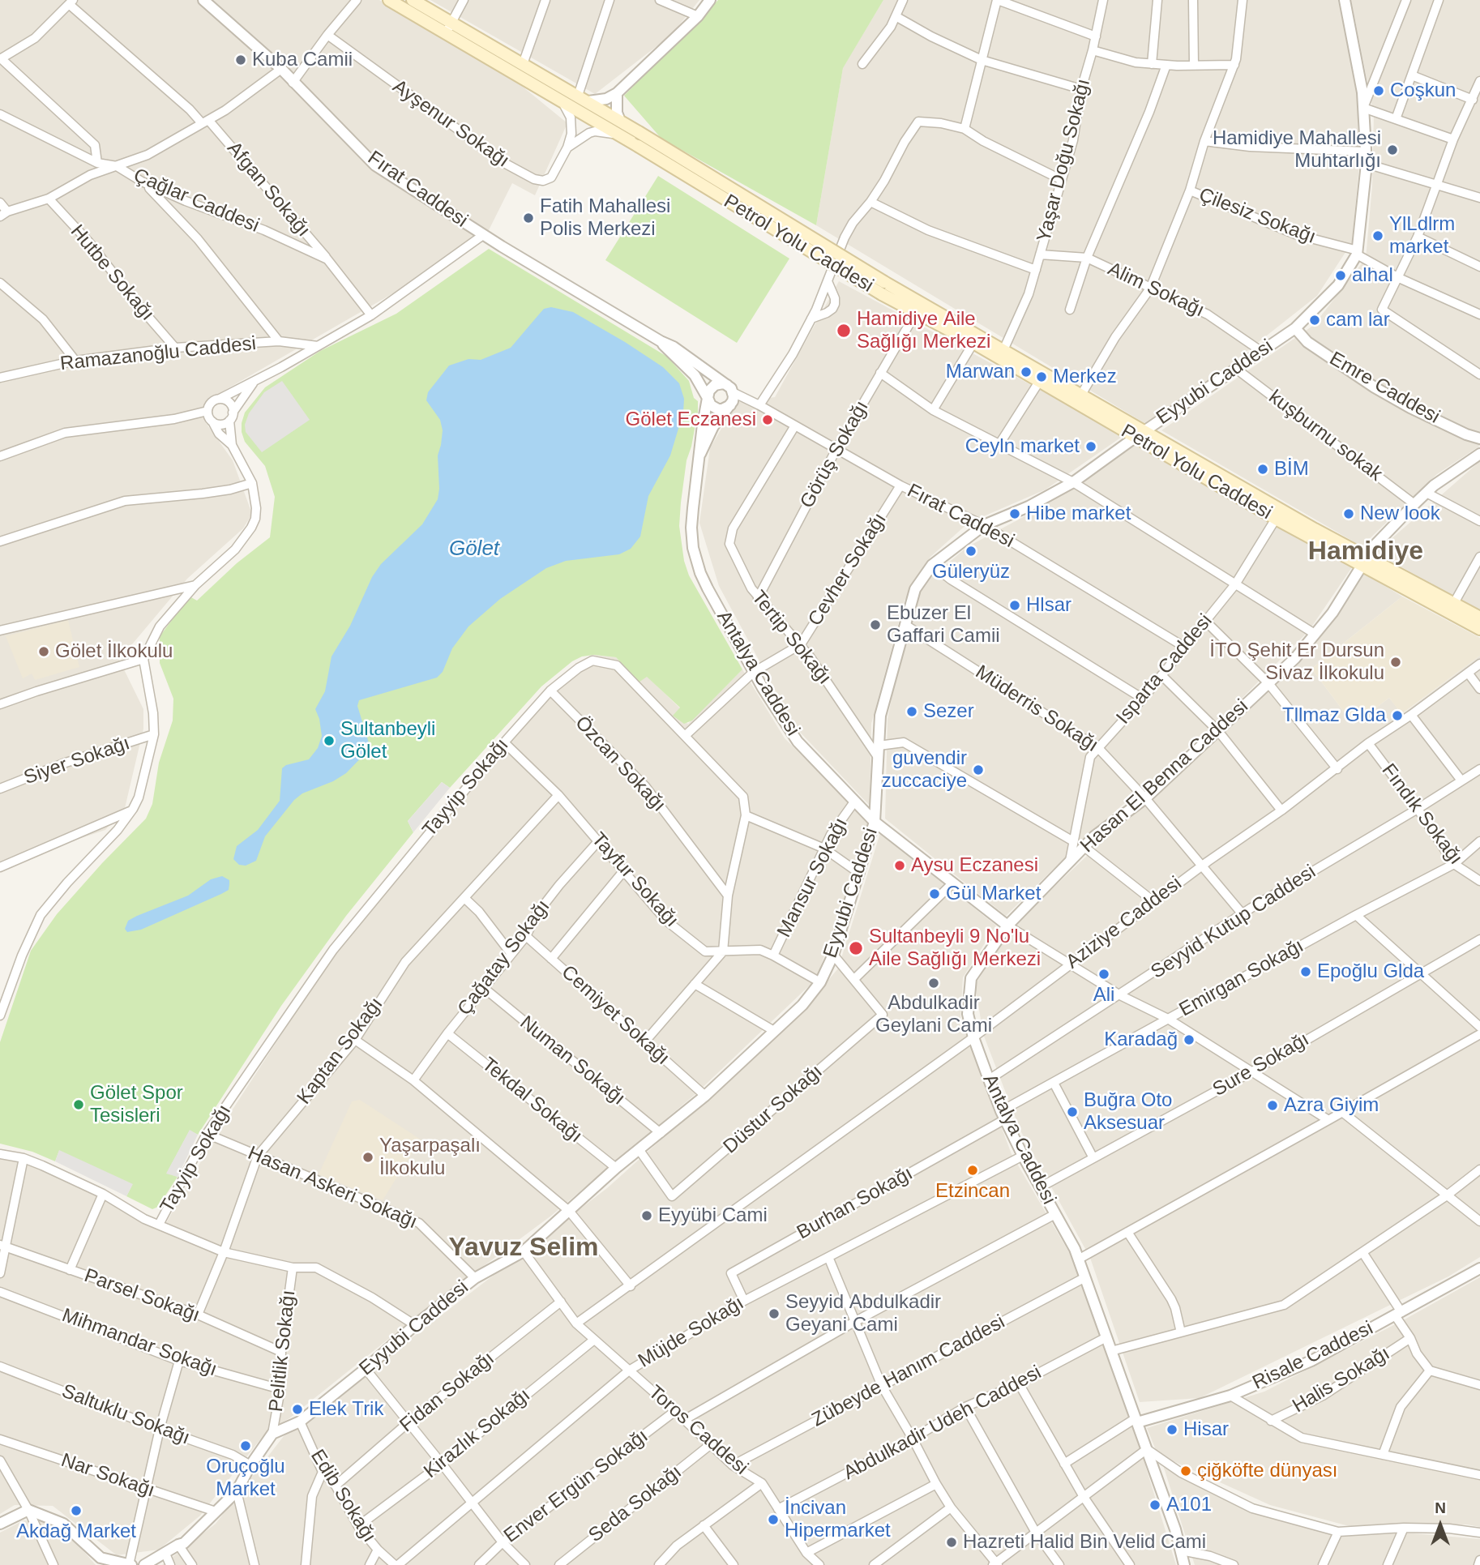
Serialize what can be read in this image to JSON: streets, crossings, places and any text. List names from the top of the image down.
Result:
{
  "streets": {
    "main road": ["Petrol Yolu Caddesi"],
    "street": [
      "Ayşenur Sokağı",
      "Yaşar Doğu Sokağı",
      "Afgan Sokağı",
      "Fırat Caddesi",
      "Çağlar Caddesi",
      "Çilesiz Sokağı",
      "Hutbe Sokağı",
      "Alim Sokağı",
      "Ramazanoğlu Caddesi",
      "Eyyubi Caddesi",
      "Emre Caddesi",
      "kuşburnu sokak",
      "Görüş Sokağı",
      "Cevher Sokağı",
      "Tertip Sokağı",
      "Isparta Caddesi",
      "Antalya Caddesi",
      "Müderris Sokağı",
      "Siyer Sokağı",
      "Özcan Sokağı",
      "Hasan El Benna Caddesi",
      "Tayyip Sokağı",
      "Fındık Sokağı",
      "Mansur Sokağı",
      "Tayfur Sokağı",
      "Seyyid Kutup Caddesi",
      "Aziziye Caddesi",
      "Çağatay Sokağı",
      "Emirgan Sokağı",
      "Cemiyet Sokağı",
      "Kaptan Sokağı",
      "Numan Sokağı",
      "Sure Sokağı",
      "Tekdal Sokağı",
      "Düstur Sokağı",
      "Hasan Askeri Sokağı",
      "Burhan Sokağı",
      "Parsel Sokağı",
      "Müjde Sokağı",
      "Mihmandar Sokağı",
      "Pelitlik Sokağı",
      "Risale Caddesi",
      "Zübeyde Hanım Caddesi",
      "Halis Sokağı",
      "Fidan Sokağı",
      "Saltuklu Sokağı",
      "Abdulkadir Udeh Caddesi",
      "Toros Caddesi",
      "Kirazlık Sokağı",
      "Nar Sokağı",
      "Enver Ergün Sokağı",
      "Edib Sokağı",
      "Seda Sokağı"
    ]
  },
  "crossings": [
    ["Yaşar Doğu Sokağı", "Petrol Yolu Caddesi"],
    ["Yaşar Doğu Sokağı", "Alim Sokağı"],
    ["Afgan Sokağı", "Çağlar Caddesi"],
    ["Fırat Caddesi", "Eyyubi Caddesi"],
    ["Fırat Caddesi", "Görüş Sokağı"],
    ["Fırat Caddesi", "Cevher Sokağı"],
    ["Fırat Caddesi", "Tertip Sokağı"],
    ["Fırat Caddesi", "Isparta Caddesi"],
    ["Çilesiz Sokağı", "Eyyubi Caddesi"],
    ["Petrol Yolu Caddesi", "Eyyubi Caddesi"],
    ["Petrol Yolu Caddesi", "Görüş Sokağı"],
    ["Petrol Yolu Caddesi", "Isparta Caddesi"],
    ["Petrol Yolu Caddesi", "Hasan El Benna Caddesi"],
    ["Hutbe Sokağı", "Ramazanoğlu Caddesi"],
    ["Alim Sokağı", "Eyyubi Caddesi"],
    ["Eyyubi Caddesi", "Emre Caddesi"],
    ["Eyyubi Caddesi", "kuşburnu sokak"],
    ["Eyyubi Caddesi", "Tertip Sokağı"],
    ["Eyyubi Caddesi", "Antalya Caddesi"],
    ["Eyyubi Caddesi", "Müderris Sokağı"],
    ["Eyyubi Caddesi", "Tayfur Sokağı"],
    ["Eyyubi Caddesi", "Cemiyet Sokağı"],
    ["Eyyubi Caddesi", "Numan Sokağı"],
    ["Eyyubi Caddesi", "Tekdal Sokağı"],
    ["Eyyubi Caddesi", "Düstur Sokağı"],
    ["Eyyubi Caddesi", "Hasan Askeri Sokağı"],
    ["Eyyubi Caddesi", "Pelitlik Sokağı"],
    ["Eyyubi Caddesi", "Toros Caddesi"],
    ["Eyyubi Caddesi", "Edib Sokağı"],
    ["kuşburnu sokak", "Hasan El Benna Caddesi"],
    ["Görüş Sokağı", "Tertip Sokağı"],
    ["Cevher Sokağı", "Tertip Sokağı"],
    ["Cevher Sokağı", "Antalya Caddesi"],
    ["Cevher Sokağı", "Tayyip Sokağı"],
    ["Isparta Caddesi", "Müderris Sokağı"],
    ["Isparta Caddesi", "Hasan El Benna Caddesi"],
    ["Antalya Caddesi", "Hasan El Benna Caddesi"],
    ["Antalya Caddesi", "Mansur Sokağı"],
    ["Antalya Caddesi", "Seyyid Kutup Caddesi"],
    ["Antalya Caddesi", "Aziziye Caddesi"],
    ["Antalya Caddesi", "Emirgan Sokağı"],
    ["Antalya Caddesi", "Sure Sokağı"],
    ["Antalya Caddesi", "Burhan Sokağı"],
    ["Antalya Caddesi", "Müjde Sokağı"],
    ["Antalya Caddesi", "Risale Caddesi"],
    ["Antalya Caddesi", "Zübeyde Hanım Caddesi"],
    ["Antalya Caddesi", "Abdulkadir Udeh Caddesi"],
    ["Müderris Sokağı", "Hasan El Benna Caddesi"],
    ["Müderris Sokağı", "Seyyid Kutup Caddesi"],
    ["Müderris Sokağı", "Aziziye Caddesi"],
    ["Özcan Sokağı", "Tayyip Sokağı"],
    ["Tayyip Sokağı", "Tayfur Sokağı"],
    ["Tayyip Sokağı", "Hasan Askeri Sokağı"],
    ["Fındık Sokağı", "Seyyid Kutup Caddesi"],
    ["Fındık Sokağı", "Aziziye Caddesi"],
    ["Fındık Sokağı", "Emirgan Sokağı"],
    ["Mansur Sokağı", "Tayfur Sokağı"],
    ["Tayfur Sokağı", "Çağatay Sokağı"],
    ["Tayfur Sokağı", "Kaptan Sokağı"],
    ["Aziziye Caddesi", "Toros Caddesi"],
    ["Çağatay Sokağı", "Cemiyet Sokağı"],
    ["Çağatay Sokağı", "Numan Sokağı"],
    ["Çağatay Sokağı", "Tekdal Sokağı"],
    ["Emirgan Sokağı", "Burhan Sokağı"],
    ["Kaptan Sokağı", "Hasan Askeri Sokağı"],
    ["Kaptan Sokağı", "Parsel Sokağı"],
    ["Burhan Sokağı", "Müjde Sokağı"],
    ["Parsel Sokağı", "Pelitlik Sokağı"],
    ["Müjde Sokağı", "Toros Caddesi"],
    ["Müjde Sokağı", "Edib Sokağı"],
    ["Mihmandar Sokağı", "Pelitlik Sokağı"],
    ["Zübeyde Hanım Caddesi", "Toros Caddesi"],
    ["Fidan Sokağı", "Toros Caddesi"],
    ["Fidan Sokağı", "Edib Sokağı"],
    ["Abdulkadir Udeh Caddesi", "Toros Caddesi"],
    ["Toros Caddesi", "Kirazlık Sokağı"],
    ["Toros Caddesi", "Enver Ergün Sokağı"],
    ["Toros Caddesi", "Seda Sokağı"],
    ["Kirazlık Sokağı", "Edib Sokağı"]
  ],
  "districts": ["Hamidiye", "Yavuz Selim"],
  "water": ["Gölet"],
  "places": [
    "Kuba Camii",
    "Coşkun",
    "Hamidiye Mahallesi Muhtarlığı",
    "Fatih Mahallesi Polis Merkezi",
    "YlLdlrm market",
    "alhal",
    "cam lar",
    "Hamidiye Aile Sağlığı Merkezi",
    "Marwan",
    "Merkez",
    "Gölet Eczanesi",
    "Ceyln market",
    "BİM",
    "Hibe market",
    "New look",
    "Güleryüz",
    "Hlsar",
    "Ebuzer El Gaffari Camii",
    "Gölet İlkokulu",
    "İTO Şehit Er Dursun Sivaz İlkokulu",
    "Sezer",
    "Tllmaz Glda",
    "Sultanbeyli Gölet",
    "guvendir zuccaciye",
    "Aysu Eczanesi",
    "Gül Market",
    "Sultanbeyli 9 No'lu Aile Sağlığı Merkezi",
    "Epoğlu Glda",
    "Ali",
    "Abdulkadir Geylani Cami",
    "Karadağ",
    "Gölet Spor Tesisleri",
    "Azra Giyim",
    "Buğra Oto Aksesuar",
    "Yaşarpaşalı İlkokulu",
    "Etzincan",
    "Eyyübi Cami",
    "Seyyid Abdulkadir Geyani Cami",
    "Elek Trik",
    "Hisar",
    "Oruçoğlu Market",
    "çiğköfte dünyası",
    "A101",
    "Akdağ Market",
    "İncivan Hipermarket",
    "Hazreti Halid Bin Velid Cami"
  ],
  "north": "top"
}
